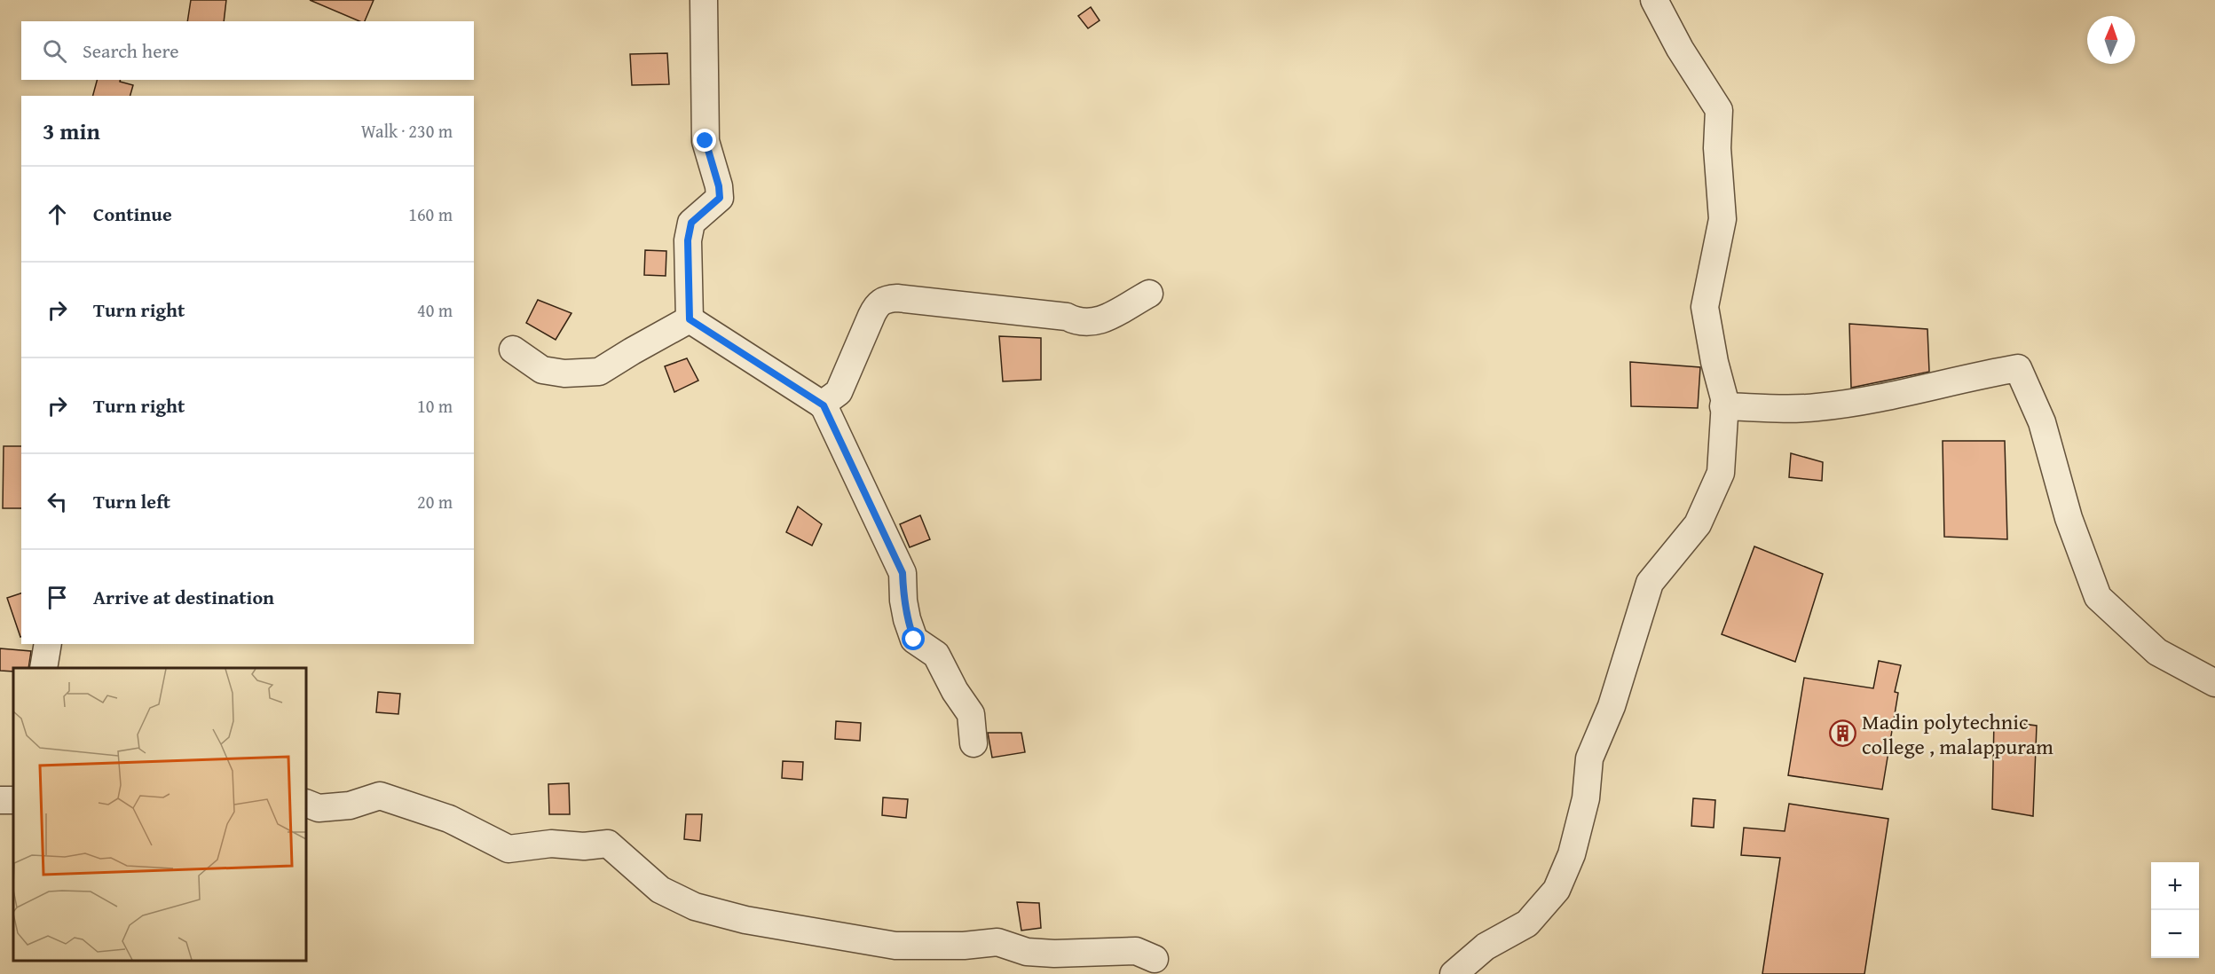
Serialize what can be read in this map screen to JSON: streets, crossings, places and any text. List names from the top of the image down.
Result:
{
  "places": {
    "building": ["Madin polytechnic college , malappuram"]
  },
  "north": "top",
  "page": {
    "search": "Search here",
    "heading": ["3 min", "Walk · 230 m"],
    "list": [
      ["Continue", "160 m"],
      ["Turn right", "40 m"],
      ["Turn right", "10 m"],
      ["Turn left", "20 m"],
      "Arrive at destination"
    ],
    "map_buttons": ["+", "−"]
  }
}
